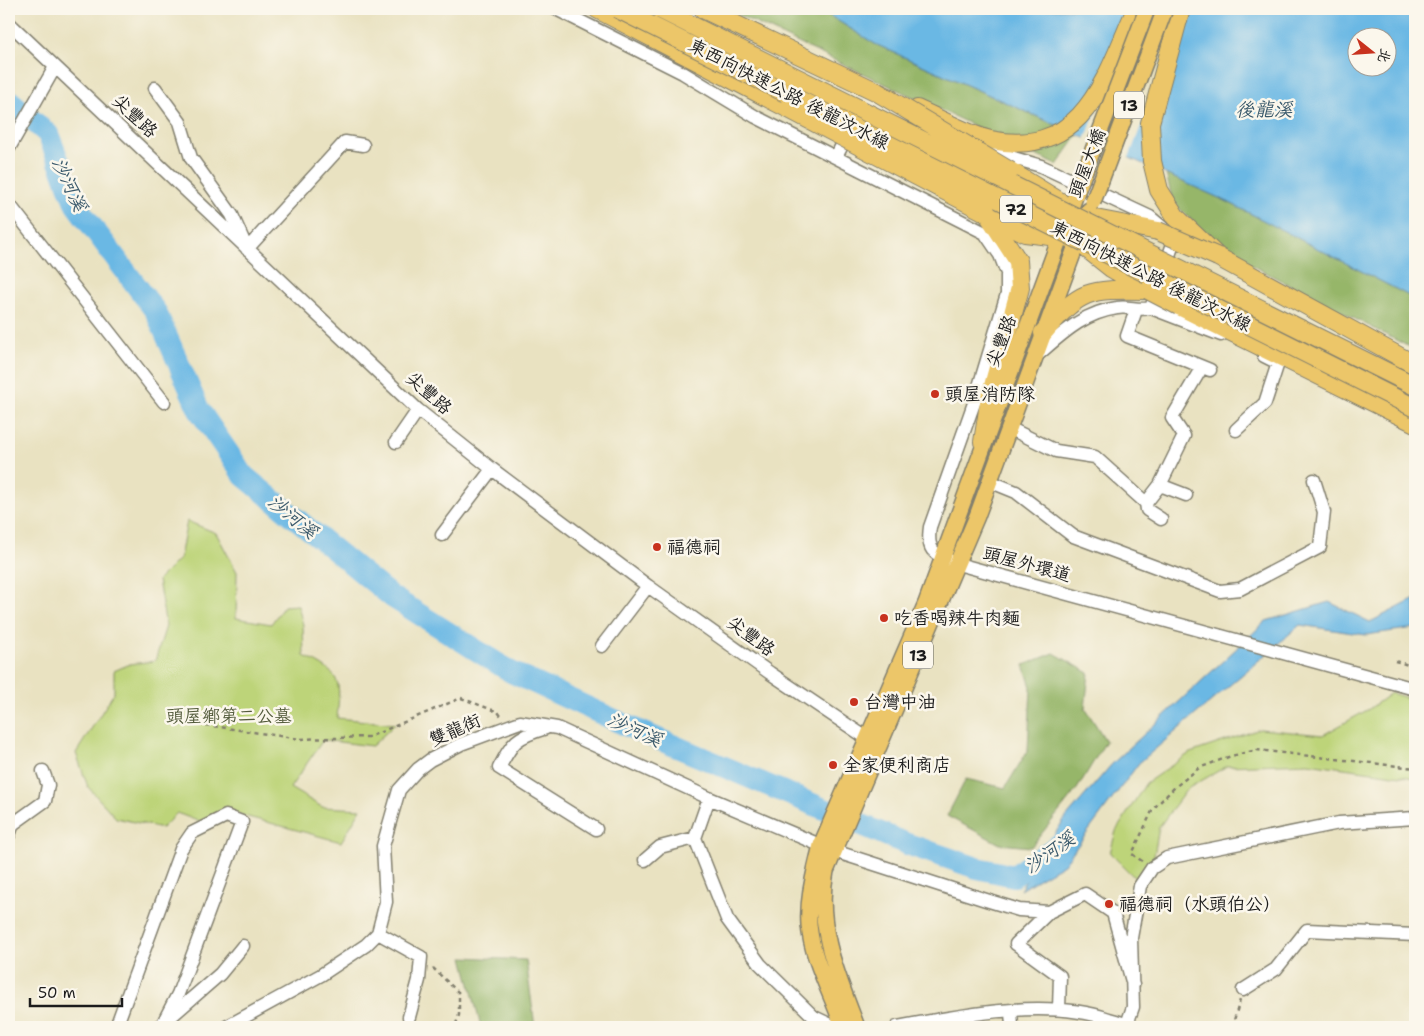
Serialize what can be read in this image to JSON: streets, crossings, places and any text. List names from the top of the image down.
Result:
{
  "streets": {
    "highway": ["東西向快速公路 後龍汶水線", "72"],
    "main road": ["13", "尖豐路", "頭屋大橋"],
    "street": ["頭屋外環道", "雙龍街"]
  },
  "crossings": [
    ["13", "尖豐路"],
    ["13", "雙龍街"],
    ["尖豐路", "頭屋大橋"],
    ["尖豐路", "頭屋外環道"],
    ["尖豐路", "雙龍街"]
  ],
  "water": ["後龍溪", "沙河溪"],
  "parks": ["頭屋鄉第二公墓"],
  "places": [
    "頭屋消防隊",
    "福德祠",
    "吃香喝辣牛肉麵",
    "台灣中油",
    "全家便利商店",
    "福德祠（水頭伯公）"
  ],
  "scale_bar": "50 m",
  "north": "right"
}
